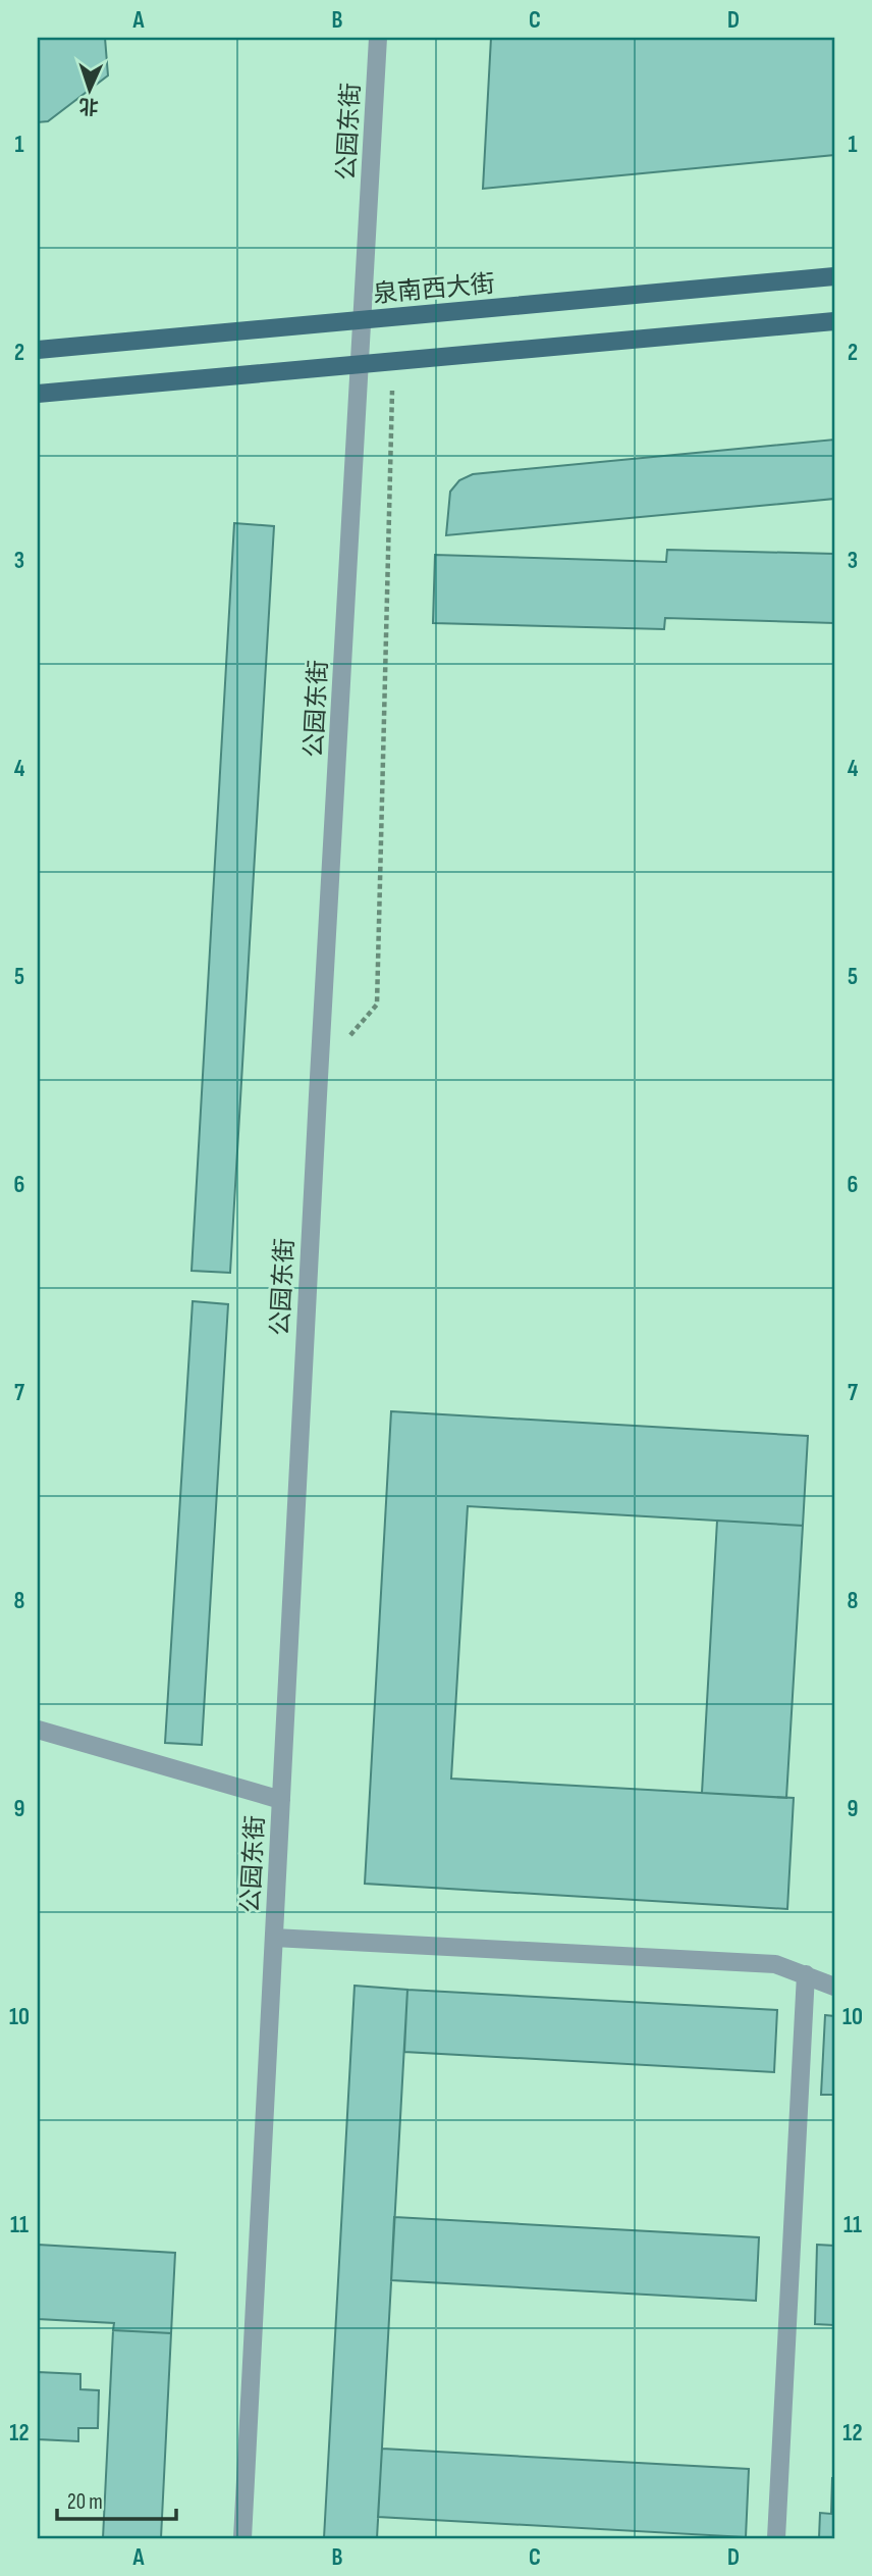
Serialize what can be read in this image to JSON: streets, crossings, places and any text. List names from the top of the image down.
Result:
{
  "streets": {
    "main road": ["泉南西大街"],
    "street": ["公园东街"]
  },
  "crossings": [
    ["公园东街", "泉南西大街"]
  ],
  "scale_bar": "20 m",
  "north": "bottom",
  "grid": {
    "columns": [
      "A",
      "B",
      "C",
      "D"
    ],
    "rows": [
      "1",
      "2",
      "3",
      "4",
      "5",
      "6",
      "7",
      "8",
      "9",
      "10",
      "11",
      "12"
    ]
  }
}
